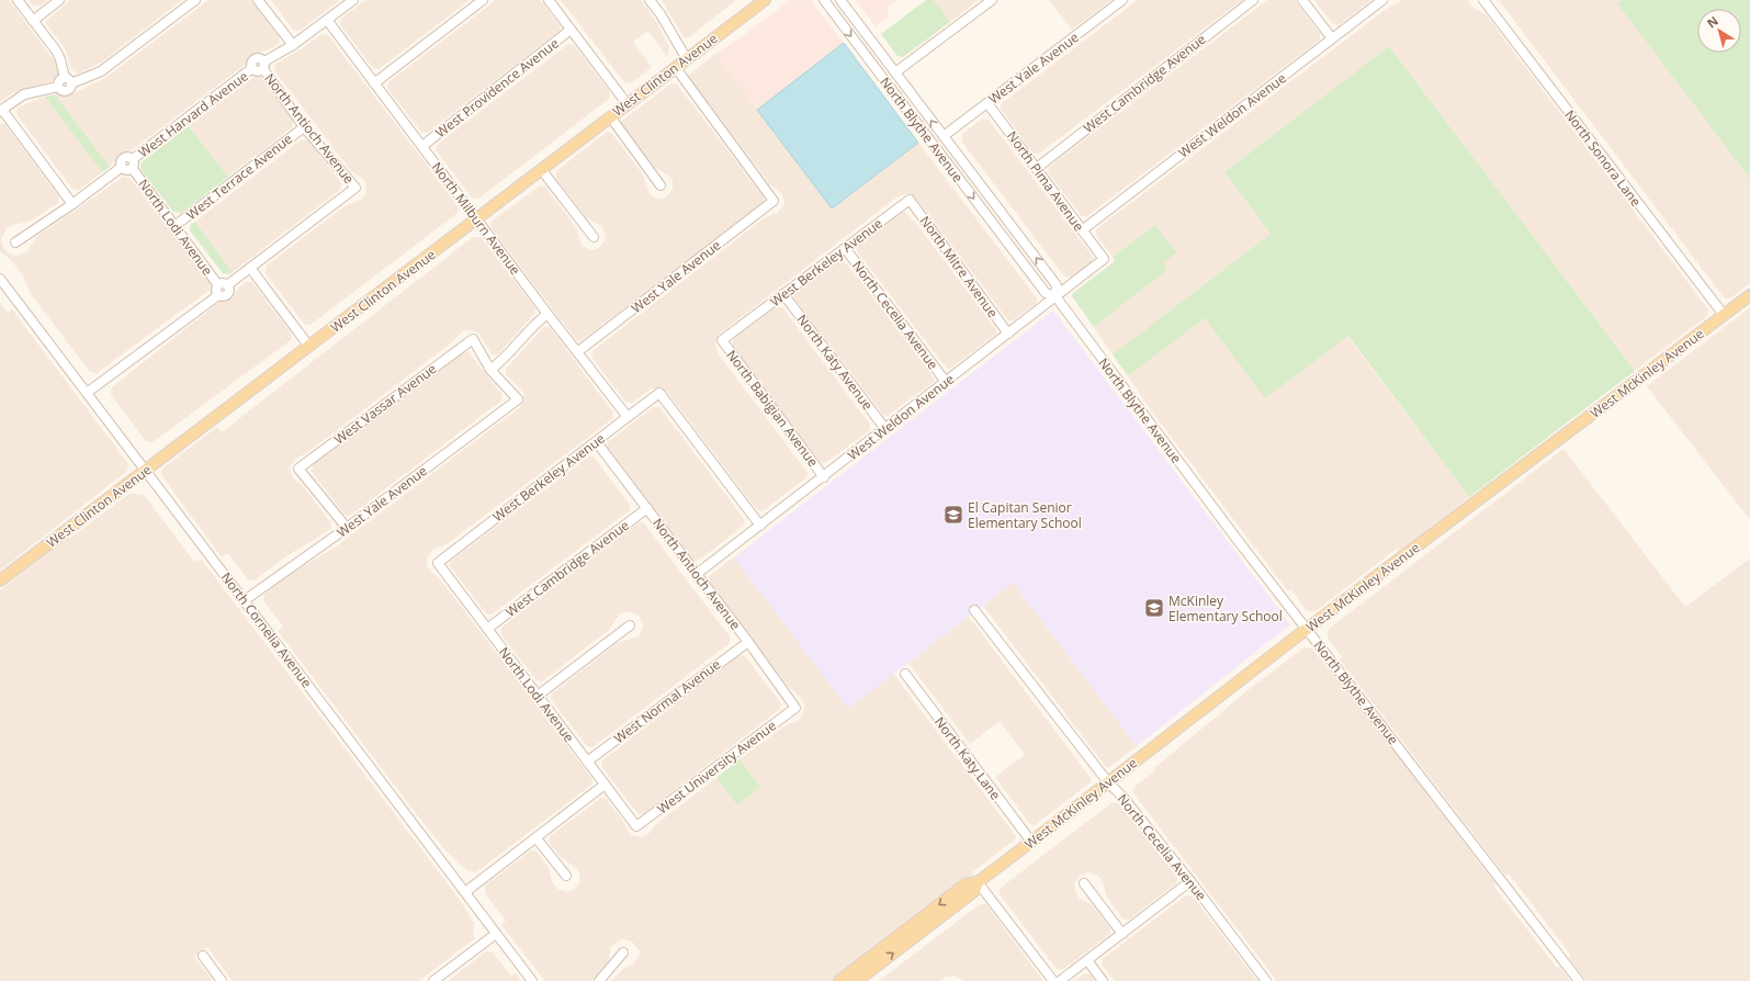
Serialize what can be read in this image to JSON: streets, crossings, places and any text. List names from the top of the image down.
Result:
{
  "streets": {
    "main road": ["West Clinton Avenue", "West McKinley Avenue"],
    "street": [
      "West Yale Avenue",
      "West Cambridge Avenue",
      "West Providence Avenue",
      "West Harvard Avenue",
      "West Weldon Avenue",
      "North Antioch Avenue",
      "North Blythe Avenue",
      "North Sonora Lane",
      "West Terrace Avenue",
      "North Pima Avenue",
      "North Milburn Avenue",
      "North Lodi Avenue",
      "West Berkeley Avenue",
      "North Mitre Avenue",
      "North Cecelia Avenue",
      "North Katy Avenue",
      "West Vassar Avenue",
      "North Babigian Avenue",
      "North Cornelia Avenue",
      "West Normal Avenue",
      "North Katy Lane",
      "West University Avenue"
    ]
  },
  "crossings": [
    ["West Yale Avenue", "West Clinton Avenue"],
    ["West Yale Avenue", "North Blythe Avenue"],
    ["West Yale Avenue", "North Pima Avenue"],
    ["West Yale Avenue", "North Milburn Avenue"],
    ["West Yale Avenue", "West Vassar Avenue"],
    ["West Yale Avenue", "North Cornelia Avenue"],
    ["West Clinton Avenue", "North Milburn Avenue"],
    ["West Clinton Avenue", "North Cornelia Avenue"],
    ["West Cambridge Avenue", "North Antioch Avenue"],
    ["West Cambridge Avenue", "North Pima Avenue"],
    ["West Cambridge Avenue", "North Lodi Avenue"],
    ["West Providence Avenue", "North Milburn Avenue"],
    ["West Harvard Avenue", "North Antioch Avenue"],
    ["West Harvard Avenue", "North Lodi Avenue"],
    ["West Weldon Avenue", "North Antioch Avenue"],
    ["West Weldon Avenue", "North Blythe Avenue"],
    ["West Weldon Avenue", "North Pima Avenue"],
    ["West Weldon Avenue", "West Berkeley Avenue"],
    ["West Weldon Avenue", "North Mitre Avenue"],
    ["West Weldon Avenue", "North Cecelia Avenue"],
    ["West Weldon Avenue", "North Katy Avenue"],
    ["West Weldon Avenue", "North Babigian Avenue"],
    ["North Antioch Avenue", "West Terrace Avenue"],
    ["North Antioch Avenue", "West Berkeley Avenue"],
    ["North Antioch Avenue", "West Normal Avenue"],
    ["North Antioch Avenue", "West University Avenue"],
    ["North Blythe Avenue", "West McKinley Avenue"],
    ["North Sonora Lane", "West McKinley Avenue"],
    ["West Terrace Avenue", "North Lodi Avenue"],
    ["North Milburn Avenue", "West Berkeley Avenue"],
    ["North Lodi Avenue", "West Berkeley Avenue"],
    ["North Lodi Avenue", "West Normal Avenue"],
    ["North Lodi Avenue", "West University Avenue"],
    ["West Berkeley Avenue", "North Mitre Avenue"],
    ["West Berkeley Avenue", "North Cecelia Avenue"],
    ["West Berkeley Avenue", "North Katy Avenue"],
    ["West Berkeley Avenue", "North Babigian Avenue"],
    ["North Cecelia Avenue", "West McKinley Avenue"],
    ["West McKinley Avenue", "North Katy Lane"]
  ],
  "places": {
    "school or university": ["El Capitan Senior Elementary School", "McKinley Elementary School"]
  },
  "north": "top left"
}
